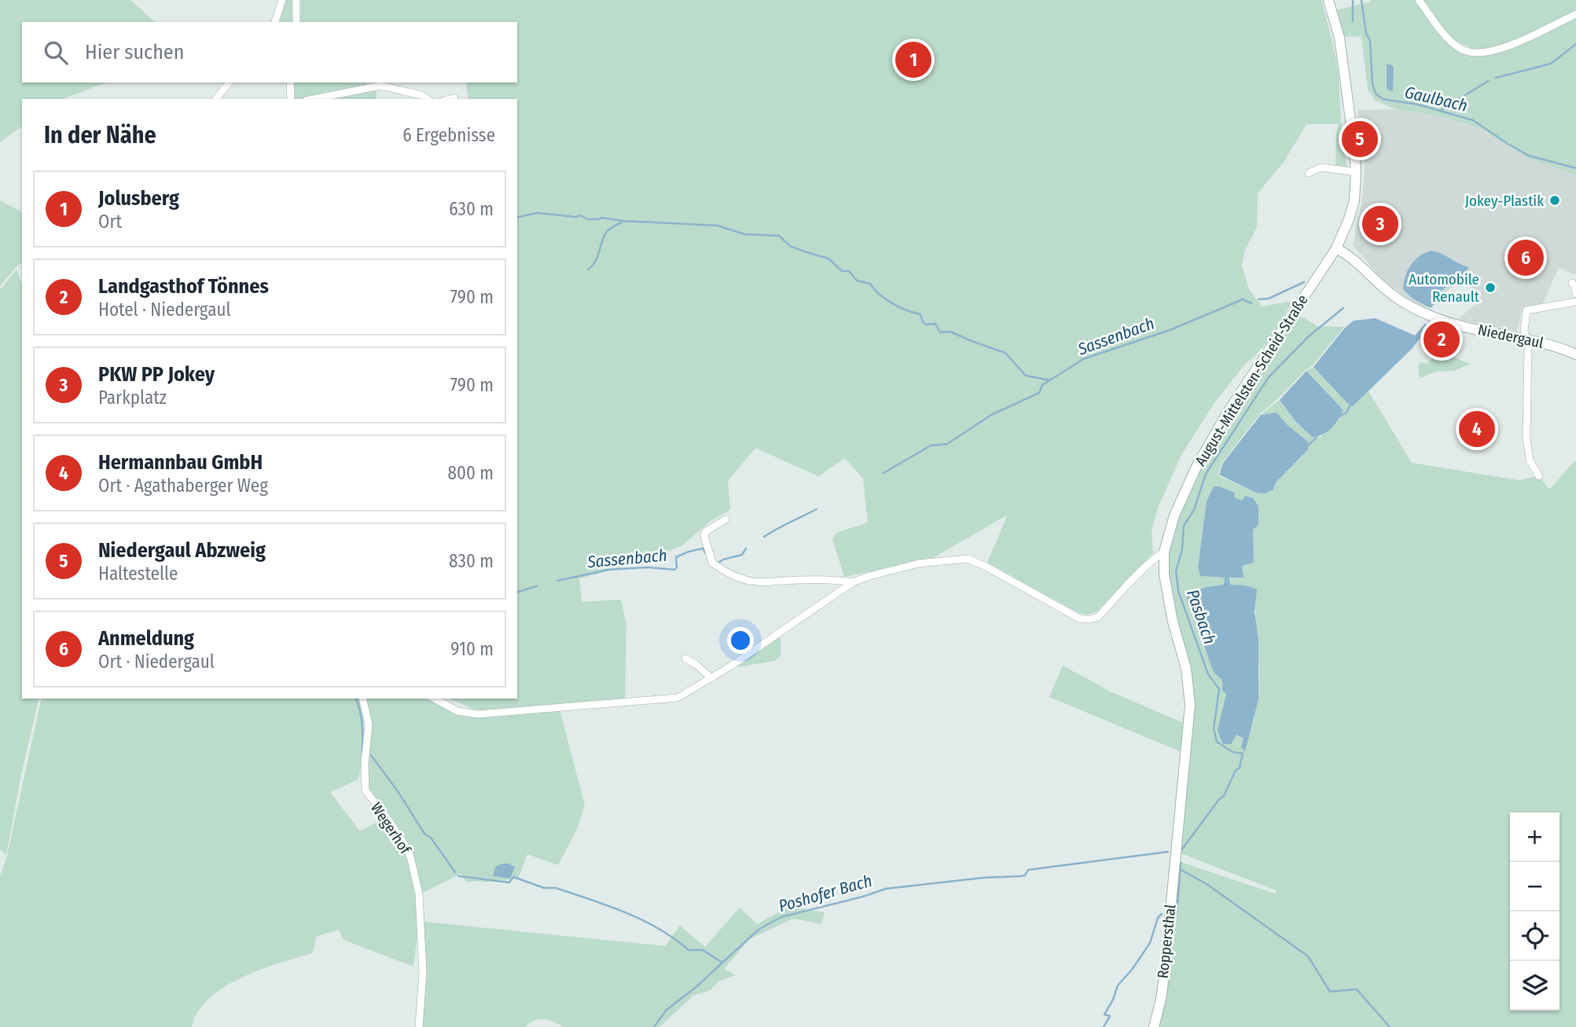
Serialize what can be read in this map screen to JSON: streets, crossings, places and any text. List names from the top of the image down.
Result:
{
  "streets": {
    "main road": ["Niedergaul", "August-Mittelsten-Scheid-Straße", "Roppersthal"],
    "street": ["Wegerhof"]
  },
  "crossings": [
    ["Niedergaul", "August-Mittelsten-Scheid-Straße"],
    ["August-Mittelsten-Scheid-Straße", "Roppersthal"]
  ],
  "water": [
    "Gaulbach",
    "Sassenbach",
    "Pasbach",
    "Poshofer Bach"
  ],
  "places": ["Jokey-Plastik", "Automobile Renault"],
  "page": {
    "search": "Hier suchen",
    "pins": [
      "1",
      "5",
      "3",
      "6",
      "2",
      "4"
    ],
    "heading": ["In der Nähe", "6 Ergebnisse"],
    "list": [
      {
        "mark": "1",
        "name": "Jolusberg",
        "note": "Ort",
        "value": "630 m"
      },
      {
        "mark": "2",
        "name": "Landgasthof Tönnes",
        "note": "Hotel · Niedergaul",
        "value": "790 m"
      },
      {
        "mark": "3",
        "name": "PKW PP Jokey",
        "note": "Parkplatz",
        "value": "790 m"
      },
      {
        "mark": "4",
        "name": "Hermannbau GmbH",
        "note": "Ort · Agathaberger Weg",
        "value": "800 m"
      },
      {
        "mark": "5",
        "name": "Niedergaul Abzweig",
        "note": "Haltestelle",
        "value": "830 m"
      },
      {
        "mark": "6",
        "name": "Anmeldung",
        "note": "Ort · Niedergaul",
        "value": "910 m"
      }
    ],
    "map_buttons": ["+", "−"]
  }
}
